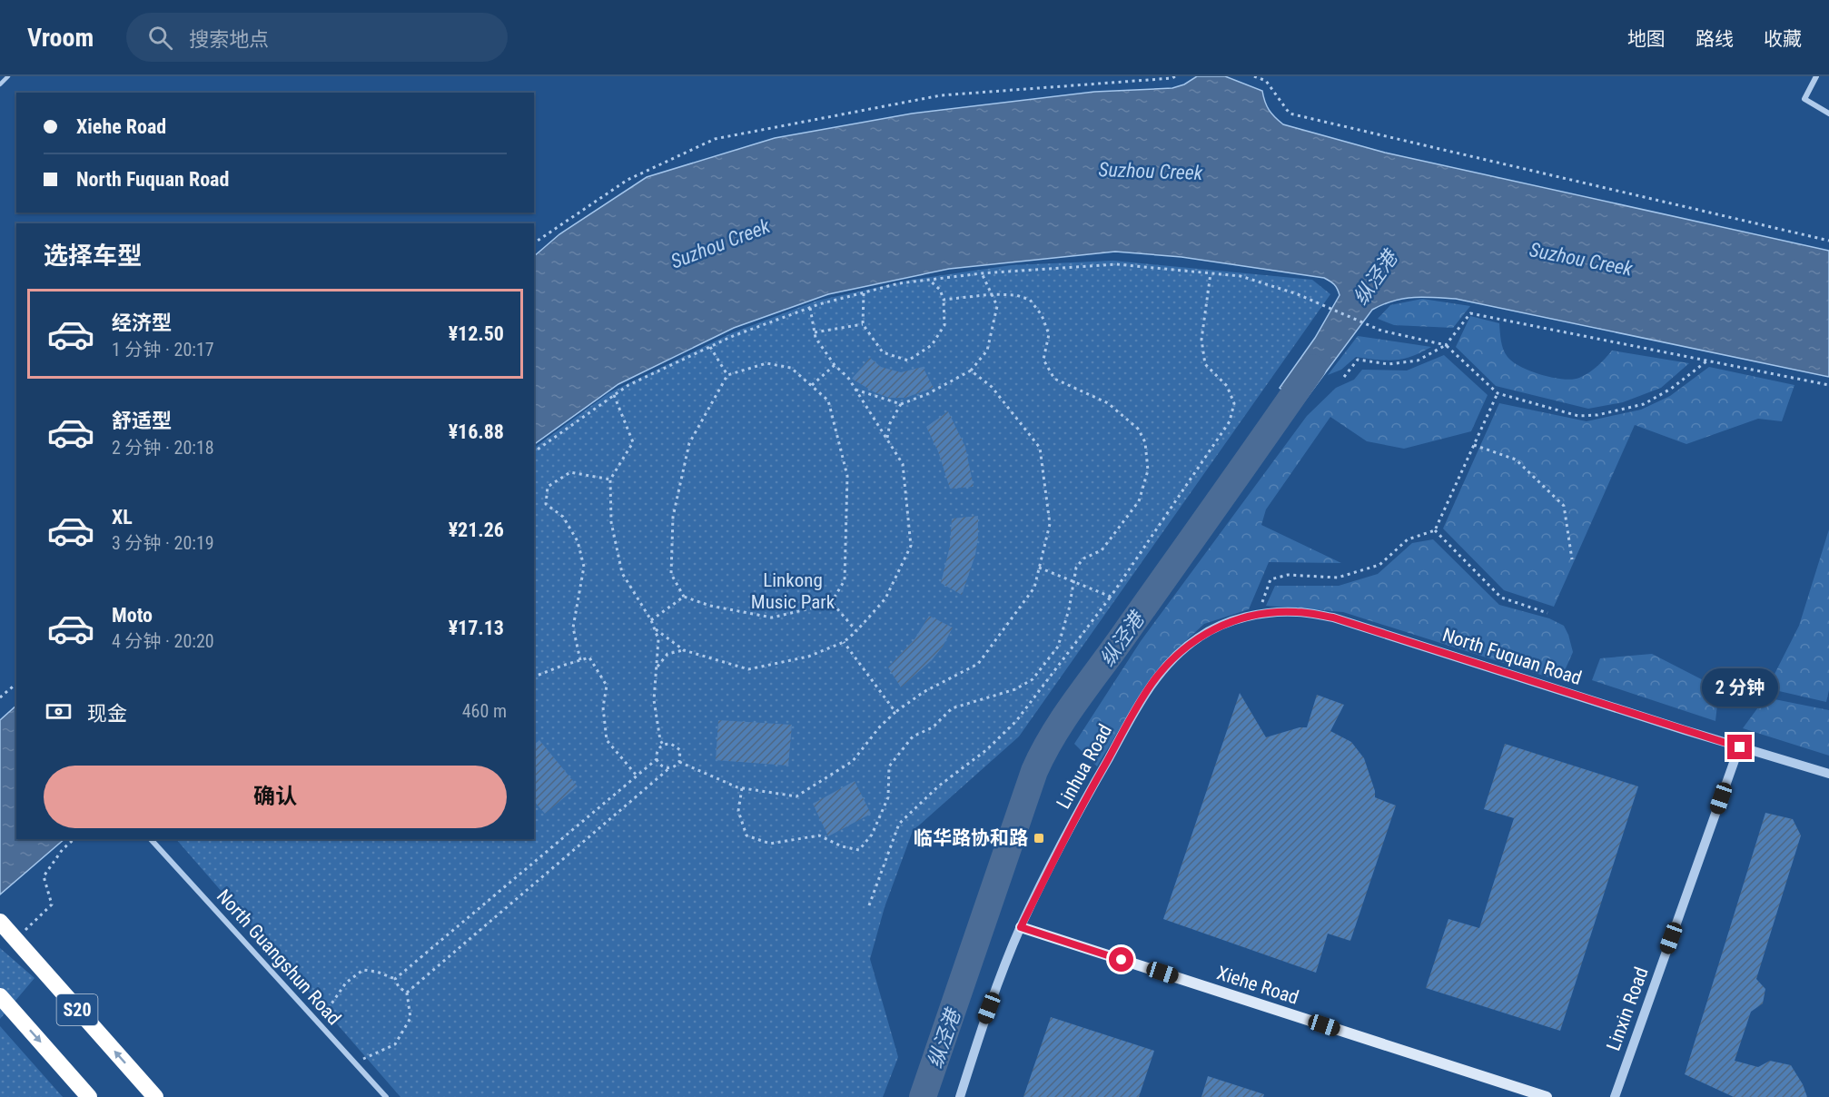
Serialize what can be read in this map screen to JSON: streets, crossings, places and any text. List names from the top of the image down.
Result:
{
  "streets": {
    "highway": ["S20"],
    "main road": ["Xiehe Road"],
    "street": [
      "North Fuquan Road",
      "Linhua Road",
      "North Guangshun Road",
      "Linxin Road"
    ]
  },
  "crossings": [
    ["North Fuquan Road", "Linhua Road"],
    ["North Fuquan Road", "Linxin Road"],
    ["Linhua Road", "Xiehe Road"]
  ],
  "water": ["Suzhou Creek", "纵泾港"],
  "parks": ["Linkong Music Park"],
  "places": {
    "transit": ["临华路协和路"]
  },
  "page": {
    "header": "Vroom",
    "search": "搜索地点",
    "nav": ["地图", "路线", "收藏"],
    "banner": ["Xiehe Road", "North Fuquan Road"],
    "heading": "选择车型",
    "list": [
      {
        "name": "经济型",
        "note": "1 分钟 · 20:17",
        "value": "¥12.50"
      },
      {
        "name": "舒适型",
        "note": "2 分钟 · 20:18",
        "value": "¥16.88"
      },
      {
        "name": "XL",
        "note": "3 分钟 · 20:19",
        "value": "¥21.26"
      },
      {
        "name": "Moto",
        "note": "4 分钟 · 20:20",
        "value": "¥17.13"
      }
    ],
    "bubble": "2 分钟",
    "pay": ["现金", "460 m"],
    "buttons": "确认"
  }
}
